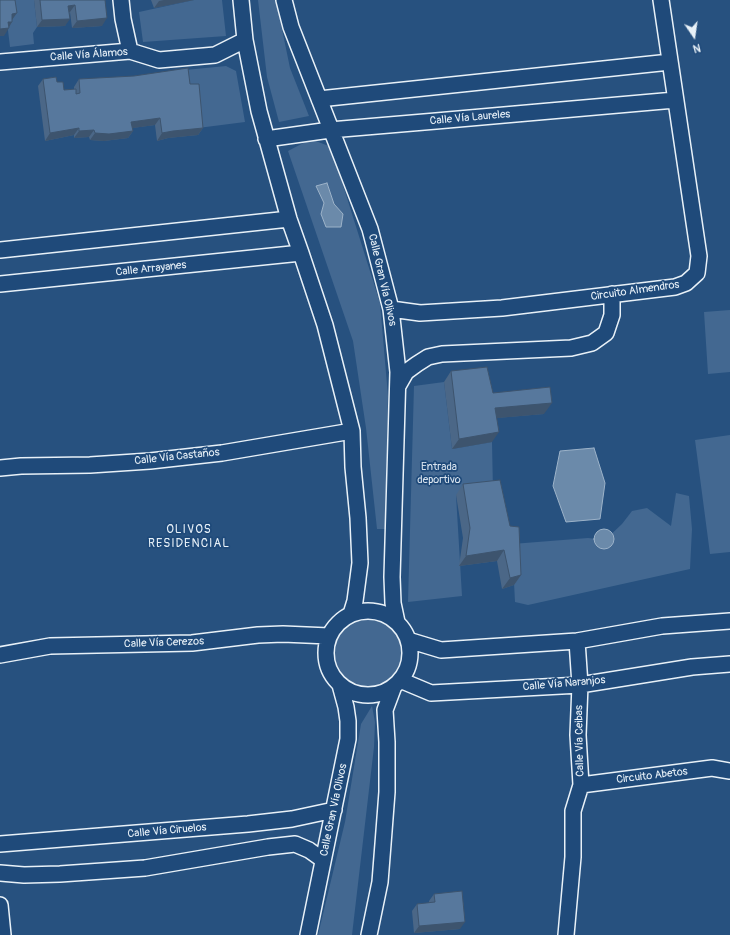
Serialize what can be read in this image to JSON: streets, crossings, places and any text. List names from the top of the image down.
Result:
{
  "streets": {
    "street": [
      "Calle Vía Álamos",
      "Calle Vía Laureles",
      "Calle Arrayanes",
      "Calle Gran Vía Olivos",
      "Circuito Almendros",
      "Calle Vía Castaños",
      "Calle Vía Cerezos",
      "Calle Vía Naranjos",
      "Calle Vía Ceibas",
      "Circuito Abetos",
      "Calle Vía Ciruelos"
    ]
  },
  "crossings": [
    ["Calle Vía Laureles", "Calle Gran Vía Olivos"],
    ["Calle Vía Laureles", "Circuito Almendros"],
    ["Calle Gran Vía Olivos", "Circuito Almendros"],
    ["Calle Gran Vía Olivos", "Calle Vía Cerezos"],
    ["Calle Gran Vía Olivos", "Calle Vía Naranjos"],
    ["Calle Gran Vía Olivos", "Calle Vía Ciruelos"],
    ["Calle Vía Cerezos", "Calle Vía Naranjos"],
    ["Calle Vía Naranjos", "Calle Vía Ceibas"],
    ["Calle Vía Ceibas", "Circuito Abetos"]
  ],
  "districts": ["OLIVOS RESIDENCIAL"],
  "parks": ["Entrada deportivo"],
  "north": "bottom"
}
